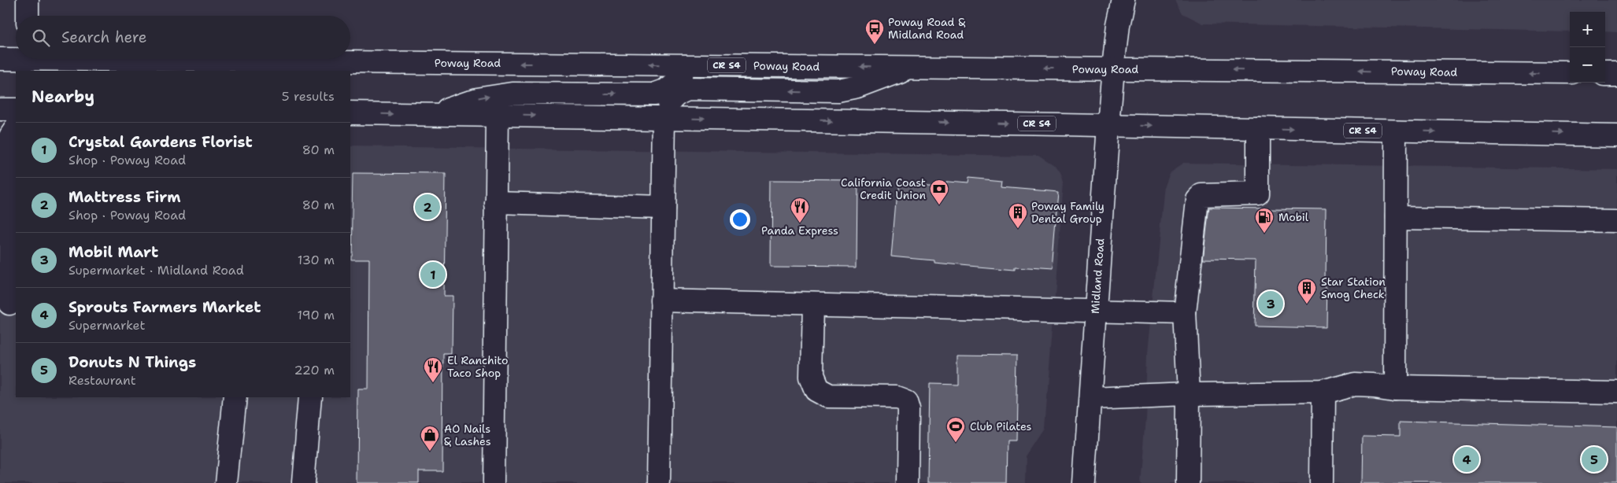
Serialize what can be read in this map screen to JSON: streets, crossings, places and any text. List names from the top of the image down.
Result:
{
  "streets": {
    "main road": ["Poway Road", "CR S4", "Midland Road"]
  },
  "crossings": [
    ["Poway Road", "Midland Road"],
    ["CR S4", "Midland Road"]
  ],
  "places": {
    "bus stop": ["Poway Road & Midland Road"],
    "bank": ["California Coast Credit Union"],
    "restaurant": ["Panda Express", "El Ranchito Taco Shop"],
    "building": ["Poway Family Dental Group", "Star Station Smog Check"],
    "fuel station": ["Mobil"],
    "sports": ["Club Pilates"],
    "shop": ["AO Nails & Lashes"]
  },
  "page": {
    "map_buttons": ["+", "−"],
    "search": "Search here",
    "heading": ["Nearby", "5 results"],
    "list": [
      {
        "mark": "1",
        "name": "Crystal Gardens Florist",
        "note": "Shop · Poway Road",
        "value": "80 m"
      },
      {
        "mark": "2",
        "name": "Mattress Firm",
        "note": "Shop · Poway Road",
        "value": "80 m"
      },
      {
        "mark": "3",
        "name": "Mobil Mart",
        "note": "Supermarket · Midland Road",
        "value": "130 m"
      },
      {
        "mark": "4",
        "name": "Sprouts Farmers Market",
        "note": "Supermarket",
        "value": "190 m"
      },
      {
        "mark": "5",
        "name": "Donuts N Things",
        "note": "Restaurant",
        "value": "220 m"
      }
    ],
    "pins": [
      "2",
      "1",
      "3",
      "4",
      "5"
    ]
  }
}
